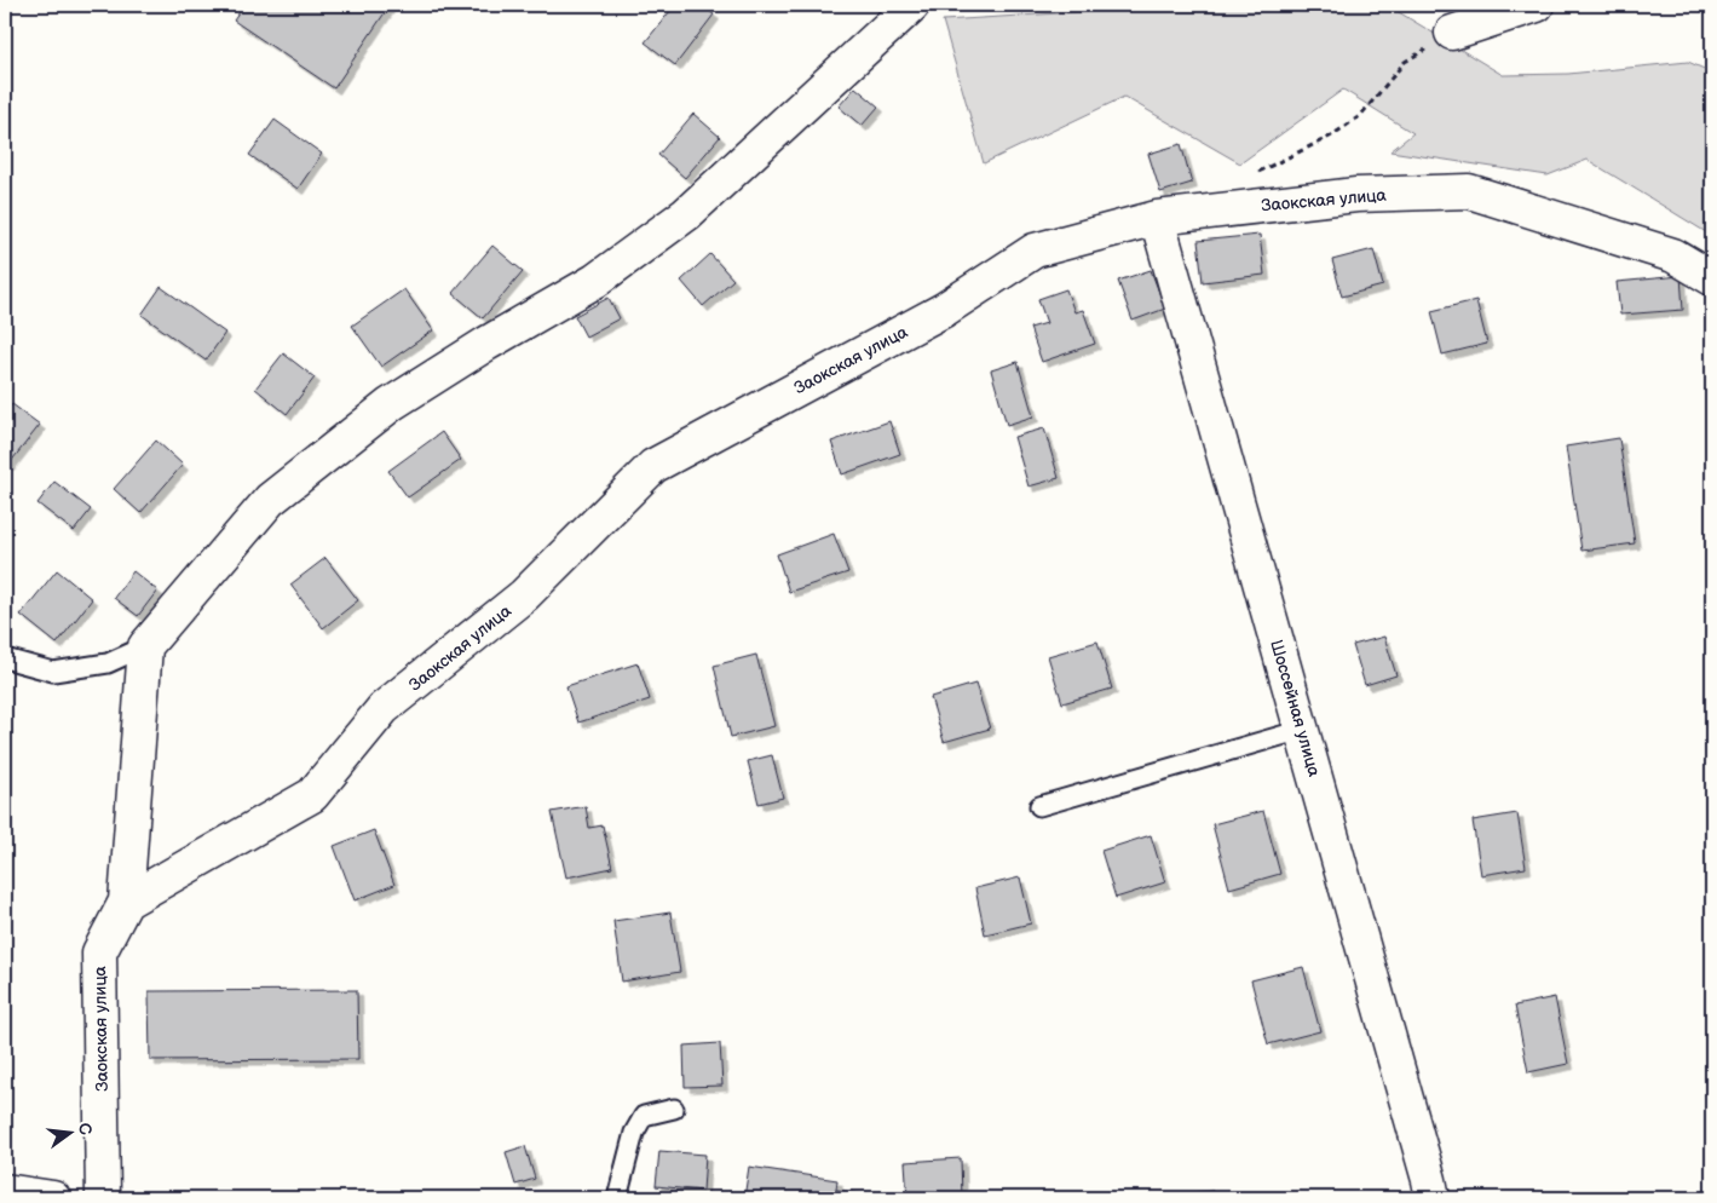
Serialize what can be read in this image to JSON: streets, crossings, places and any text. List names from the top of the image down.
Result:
{
  "streets": {
    "street": ["Заокская улица", "Шоссейная улица"]
  },
  "crossings": [
    ["Заокская улица", "Шоссейная улица"]
  ],
  "north": "right"
}
